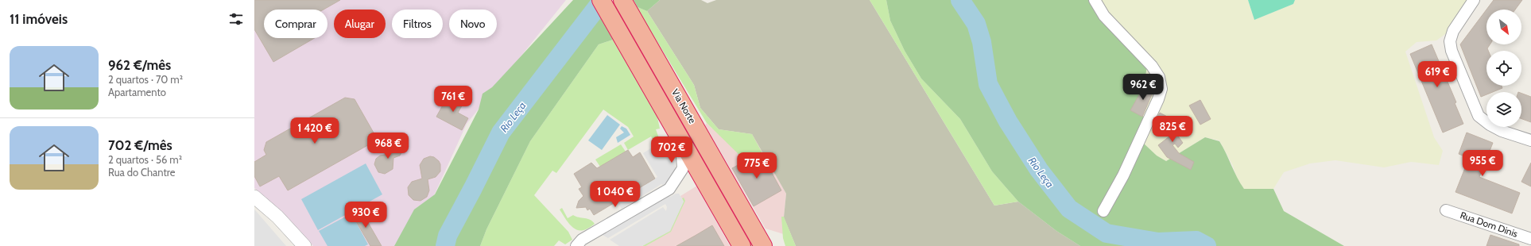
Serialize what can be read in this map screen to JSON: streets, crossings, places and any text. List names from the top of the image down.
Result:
{
  "streets": {
    "highway": ["Via Norte"],
    "street": ["Rua Dom Dinis"]
  },
  "water": ["Rio Leça"],
  "north": "bottom right",
  "page": {
    "heading": "11 imóveis",
    "chip": [
      "Comprar",
      "Alugar",
      "Filtros",
      "Novo"
    ],
    "list": [
      {
        "name": "962 €/mês",
        "note": "2 quartos · 70 m² · Apartamento"
      },
      {
        "name": "702 €/mês",
        "note": "2 quartos · 56 m² · Rua do Chantre"
      }
    ],
    "price": [
      "619 €",
      "962 €",
      "761 €",
      "825 €",
      "1 420 €",
      "968 €",
      "702 €",
      "955 €",
      "775 €",
      "1 040 €",
      "930 €"
    ]
  }
}
